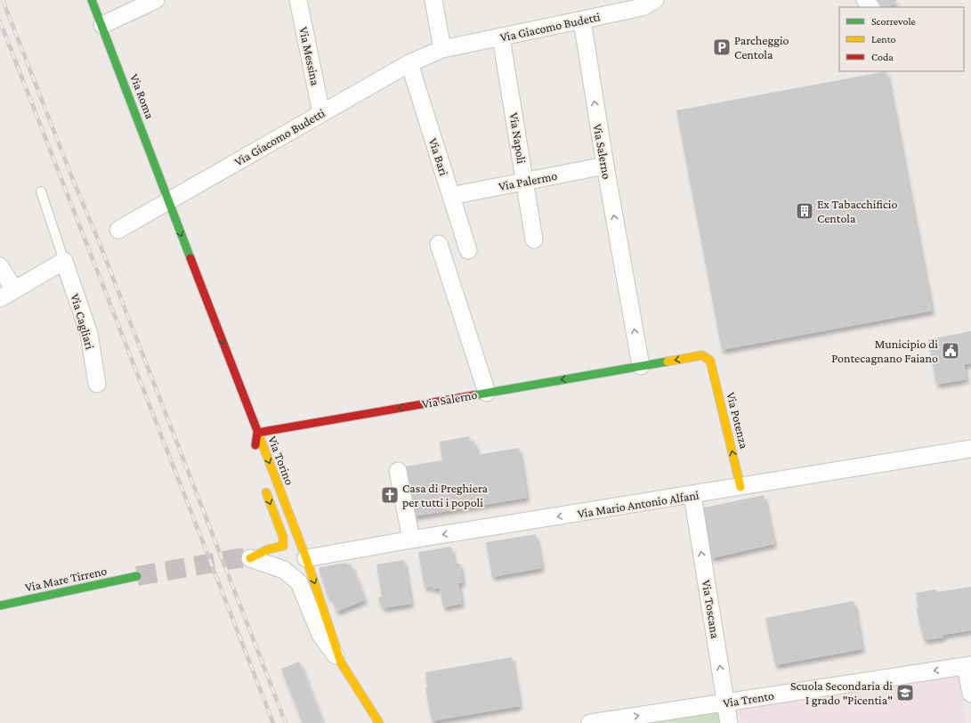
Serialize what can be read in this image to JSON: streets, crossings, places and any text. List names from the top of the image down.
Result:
{
  "streets": {
    "street": [
      "Via Giacomo Budetti",
      "Via Messina",
      "Via Roma",
      "Via Napoli",
      "Via Salerno",
      "Via Bari",
      "Via Palermo",
      "Via Cagliari",
      "Via Potenza",
      "Via Torino",
      "Via Mario Antonio Alfani",
      "Via Mare Tirreno",
      "Via Toscana",
      "Via Trento"
    ]
  },
  "crossings": [
    ["Via Giacomo Budetti", "Via Messina"],
    ["Via Giacomo Budetti", "Via Roma"],
    ["Via Giacomo Budetti", "Via Napoli"],
    ["Via Giacomo Budetti", "Via Salerno"],
    ["Via Giacomo Budetti", "Via Bari"],
    ["Via Giacomo Budetti", "Via Torino"],
    ["Via Roma", "Via Torino"],
    ["Via Napoli", "Via Palermo"],
    ["Via Salerno", "Via Palermo"],
    ["Via Salerno", "Via Potenza"],
    ["Via Salerno", "Via Torino"],
    ["Via Bari", "Via Palermo"],
    ["Via Potenza", "Via Mario Antonio Alfani"],
    ["Via Torino", "Via Mario Antonio Alfani"],
    ["Via Mario Antonio Alfani", "Via Toscana"],
    ["Via Toscana", "Via Trento"]
  ],
  "one_way": [
    "Via Potenza",
    "Via Torino",
    "Via Mario Antonio Alfani",
    "Via Toscana"
  ],
  "places": {
    "parking": ["Parcheggio Centola"],
    "building": ["Ex Tabacchificio Centola"],
    "public building": ["Municipio di Pontecagnano Faiano"],
    "church": ["Casa di Preghiera per tutti i popoli"],
    "school or university": ["Scuola Secondaria di I grado \"Picentia\""]
  },
  "legend": ["Scorrevole", "Lento", "Coda"]
}
